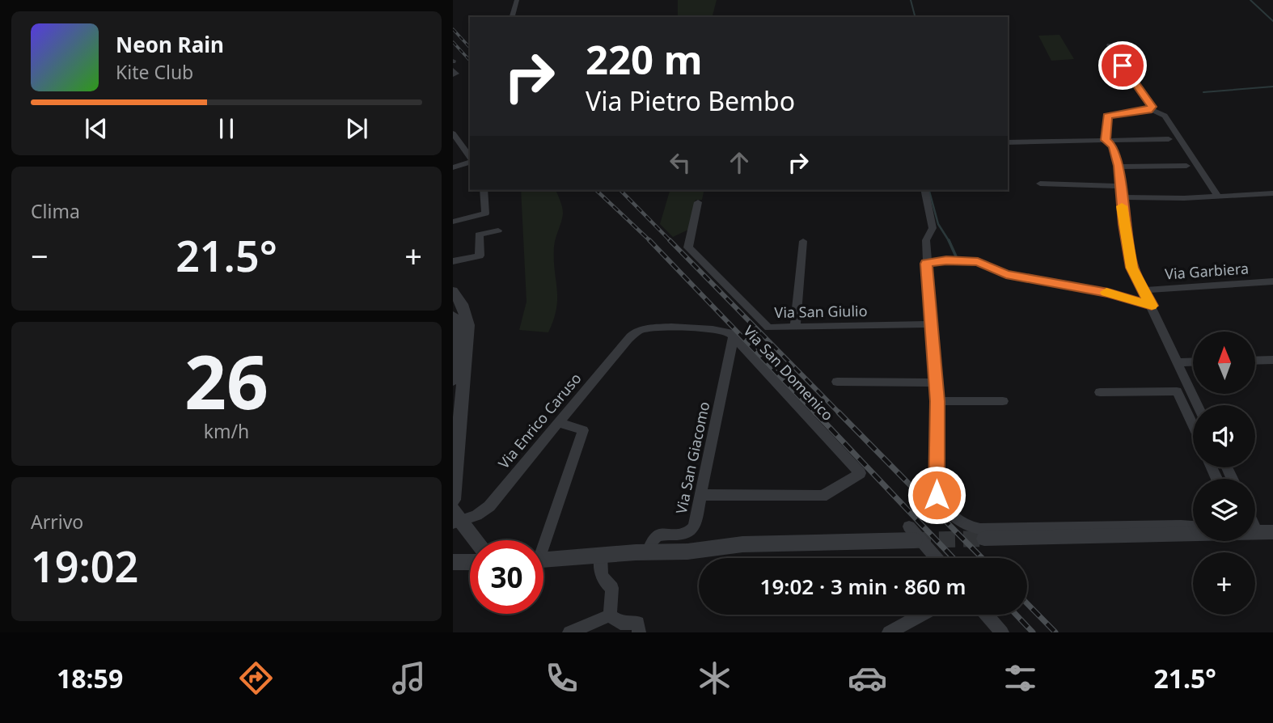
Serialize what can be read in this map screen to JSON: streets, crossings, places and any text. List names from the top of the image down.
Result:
{
  "streets": {
    "street": [
      "Via Garbiera",
      "Via San Giulio",
      "Via San Domenico",
      "Via Enrico Caruso",
      "Via San Giacomo"
    ]
  },
  "crossings": [
    ["Via San Domenico", "Via Enrico Caruso"],
    ["Via San Domenico", "Via San Giacomo"]
  ],
  "north": "top",
  "page": {
    "turn": ["220 m", "Via Pietro Bembo"],
    "song": ["Neon Rain", "Kite Club"],
    "tile": [
      "Clima",
      ["26", "km/h"],
      ["Arrivo", "19:02"]
    ],
    "heat": ["−", "21.5°", "+"],
    "map_buttons": "+",
    "limit": "30",
    "trip": "19:02 · 3 min · 860 m",
    "tabs": ["18:59", "21.5°"]
  }
}
